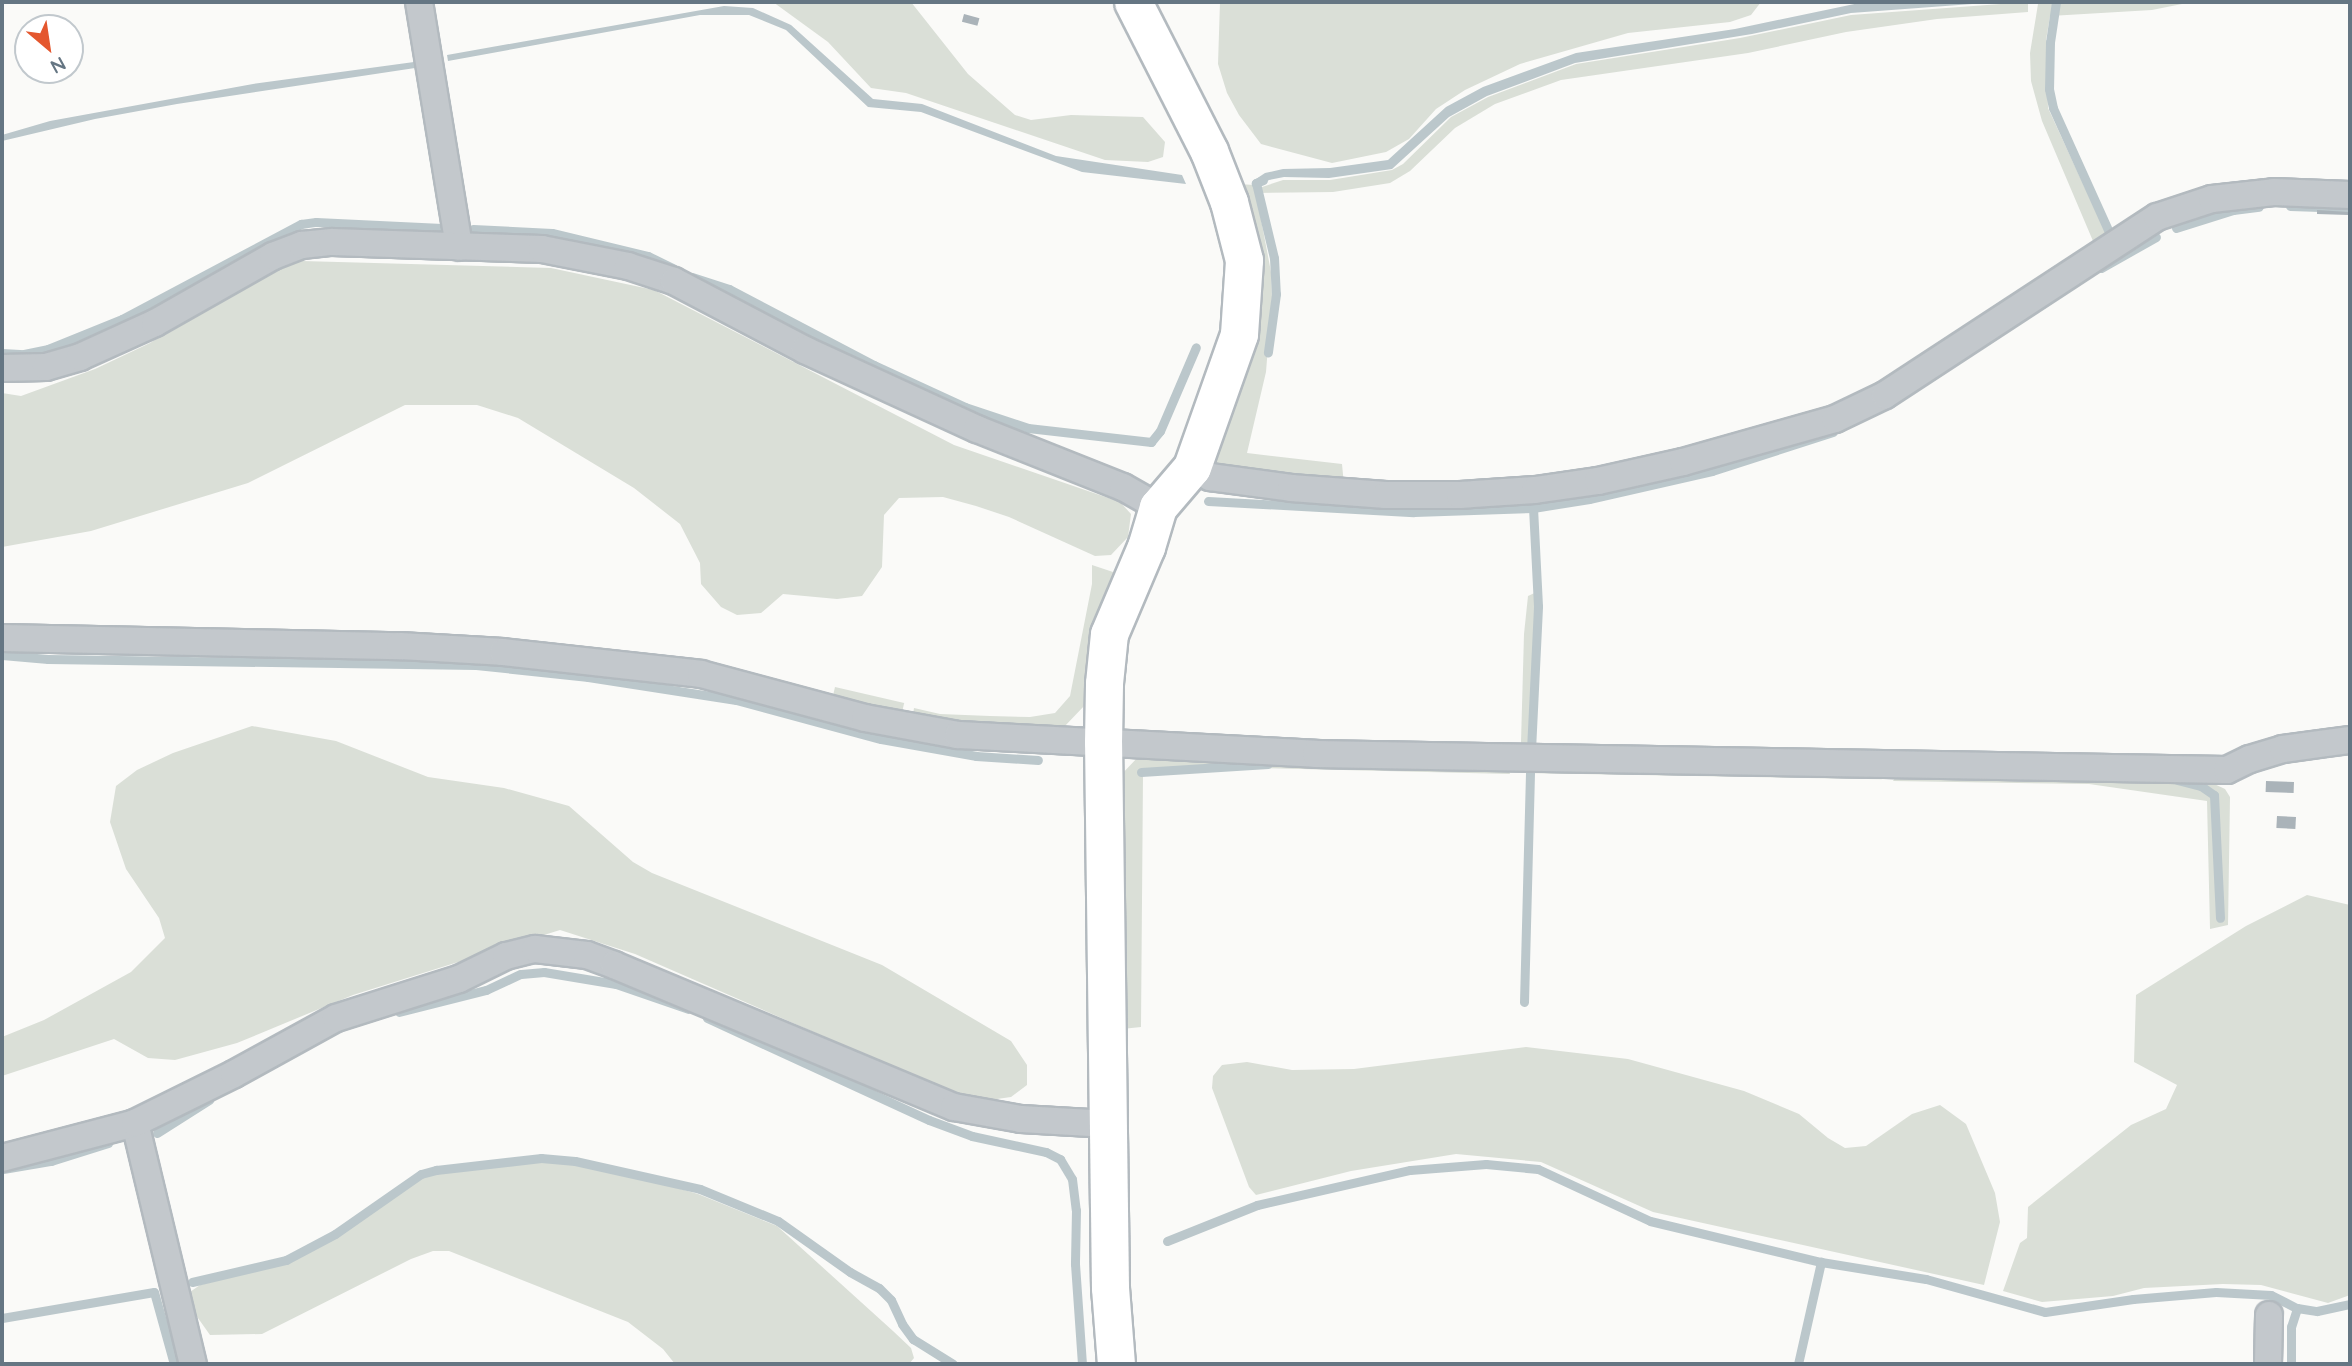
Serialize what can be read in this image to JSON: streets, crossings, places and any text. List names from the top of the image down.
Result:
{
  "north": "bottom right"
}
